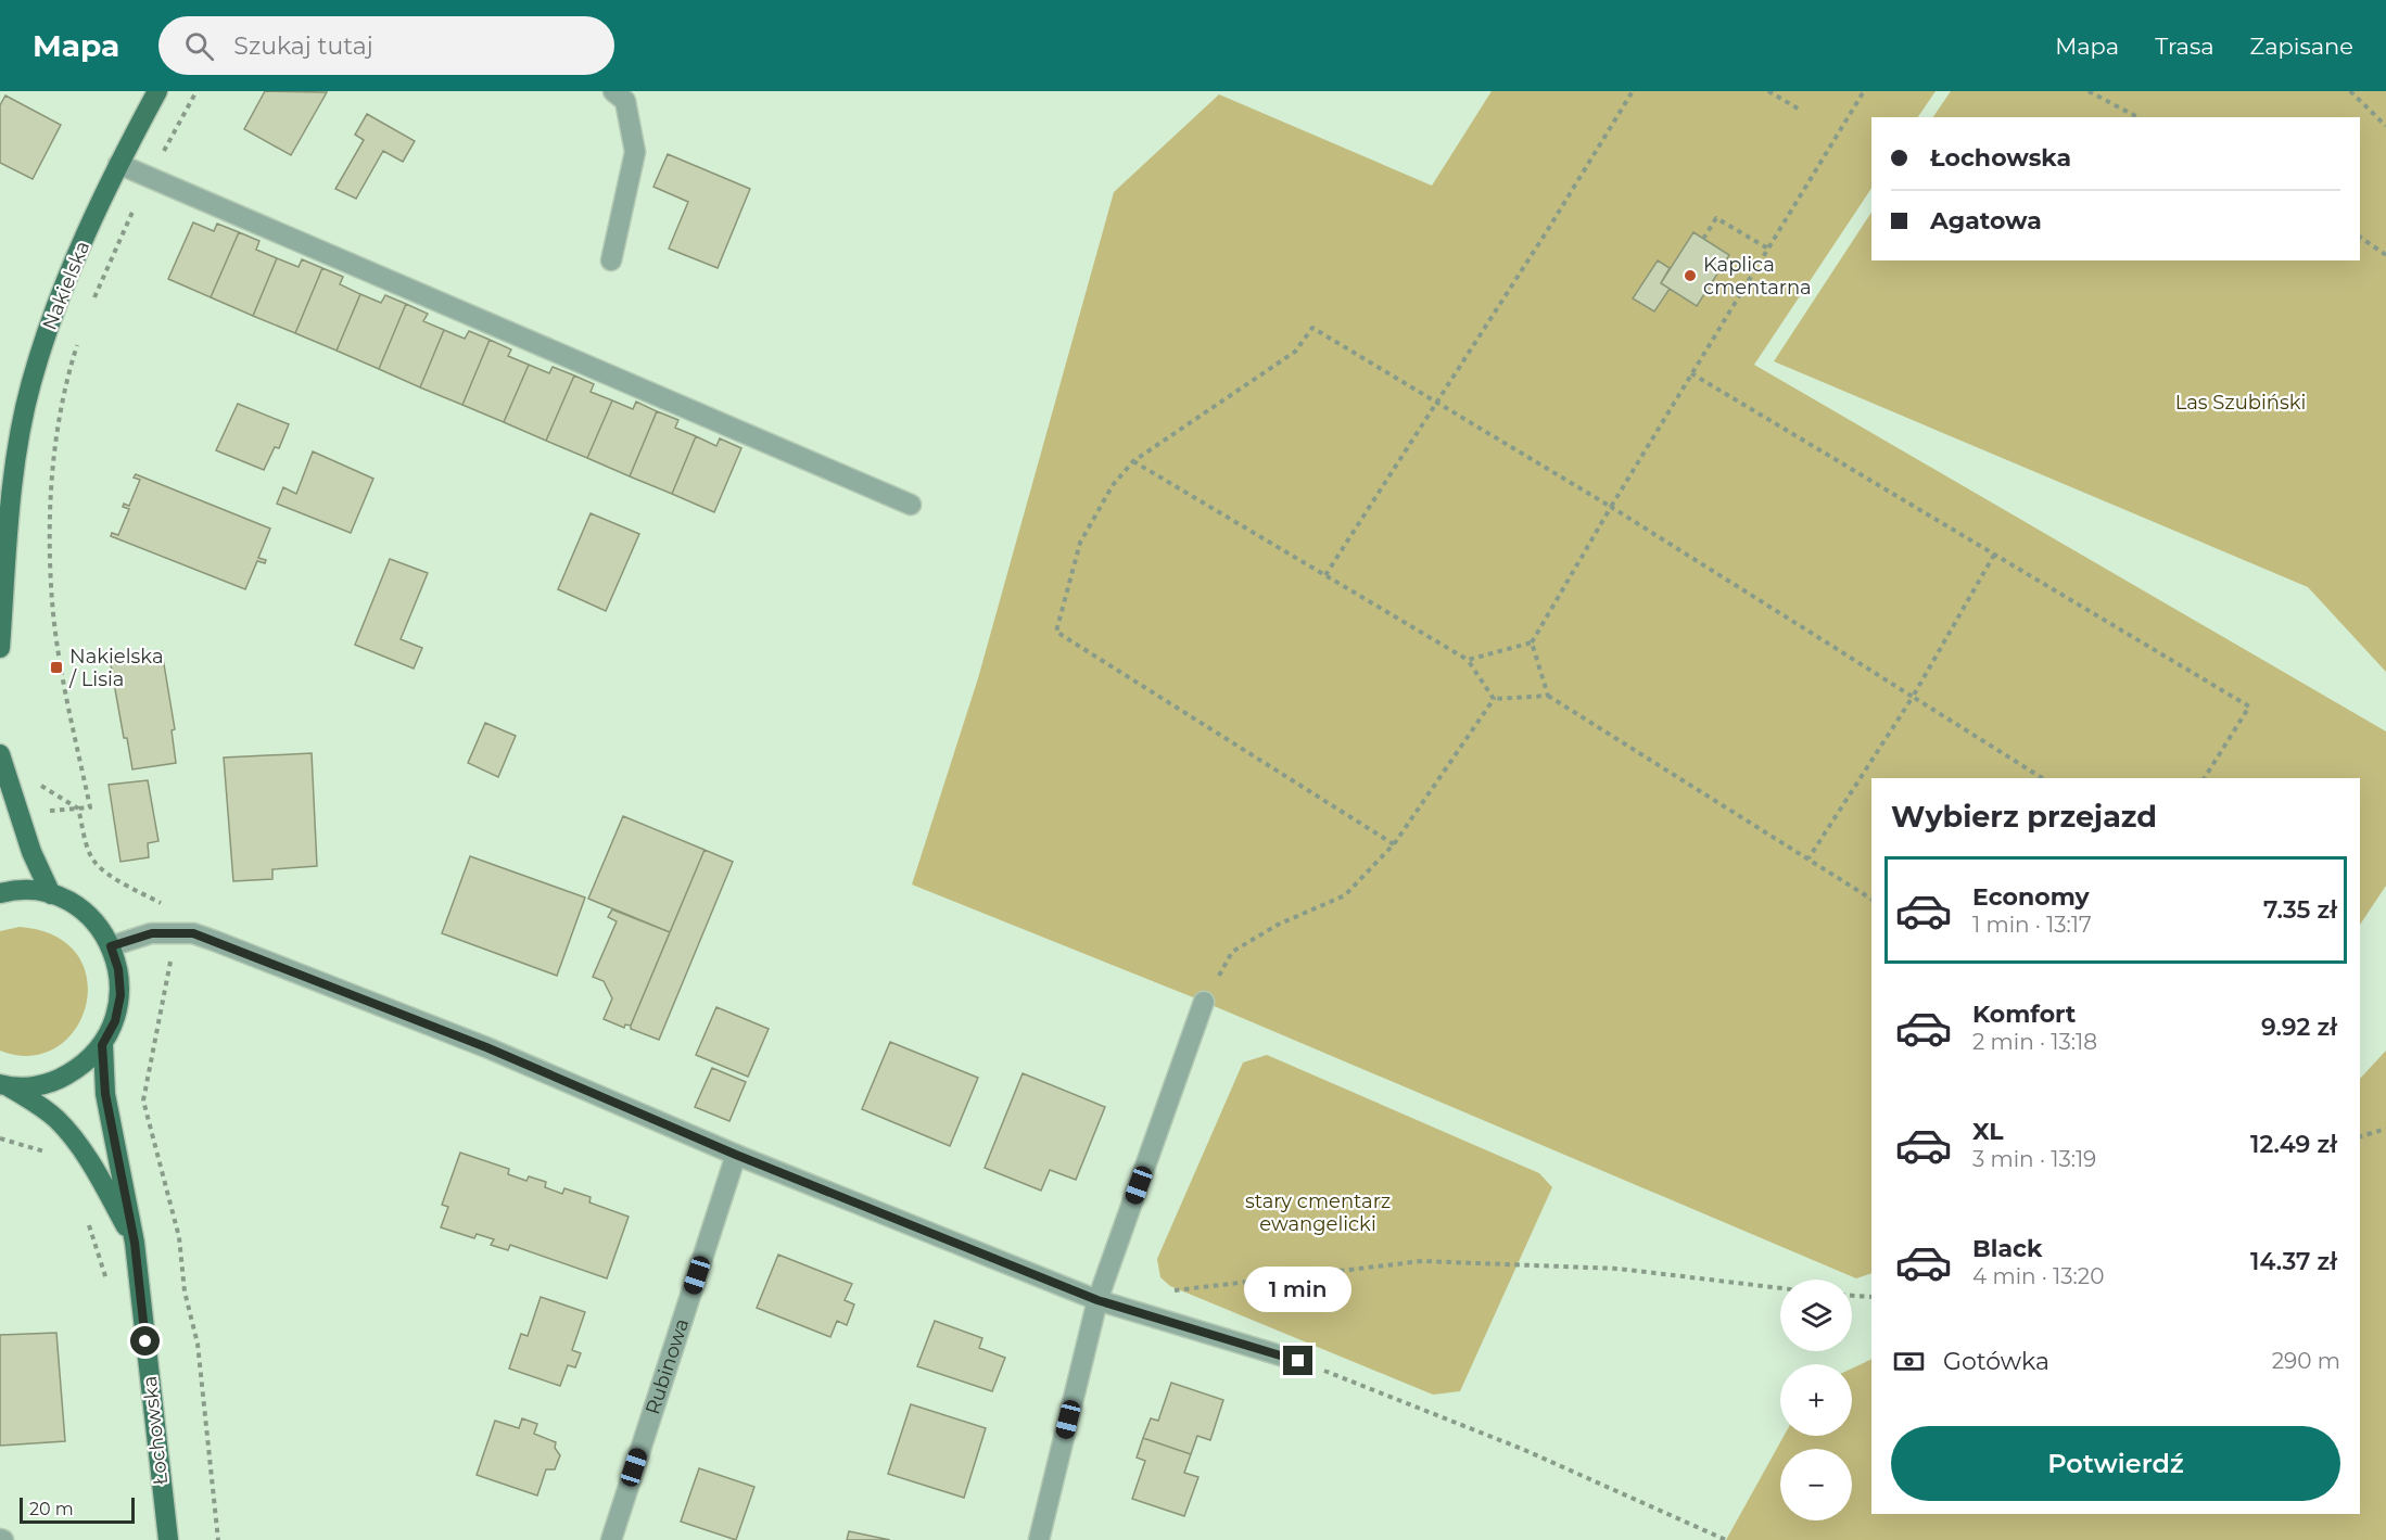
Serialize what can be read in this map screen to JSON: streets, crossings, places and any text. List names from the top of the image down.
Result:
{
  "streets": {
    "main road": ["Nakielska", "Łochowska"],
    "street": ["Rubinowa"]
  },
  "parks": ["Las Szubiński", "stary cmentarz ewangelicki"],
  "places": {
    "other": ["Kaplica cmentarna"],
    "transit": ["Nakielska / Lisia"]
  },
  "scale_bar": "20 m",
  "page": {
    "header": "Mapa",
    "search": "Szukaj tutaj",
    "nav": ["Mapa", "Trasa", "Zapisane"],
    "banner": ["Łochowska", "Agatowa"],
    "heading": "Wybierz przejazd",
    "list": [
      {
        "name": "Economy",
        "note": "1 min · 13:17",
        "value": "7.35 zł"
      },
      {
        "name": "Komfort",
        "note": "2 min · 13:18",
        "value": "9.92 zł"
      },
      {
        "name": "XL",
        "note": "3 min · 13:19",
        "value": "12.49 zł"
      },
      {
        "name": "Black",
        "note": "4 min · 13:20",
        "value": "14.37 zł"
      }
    ],
    "bubble": "1 min",
    "map_buttons": ["+", "−"],
    "pay": ["Gotówka", "290 m"],
    "buttons": "Potwierdź",
    "scale": "20 m"
  }
}
